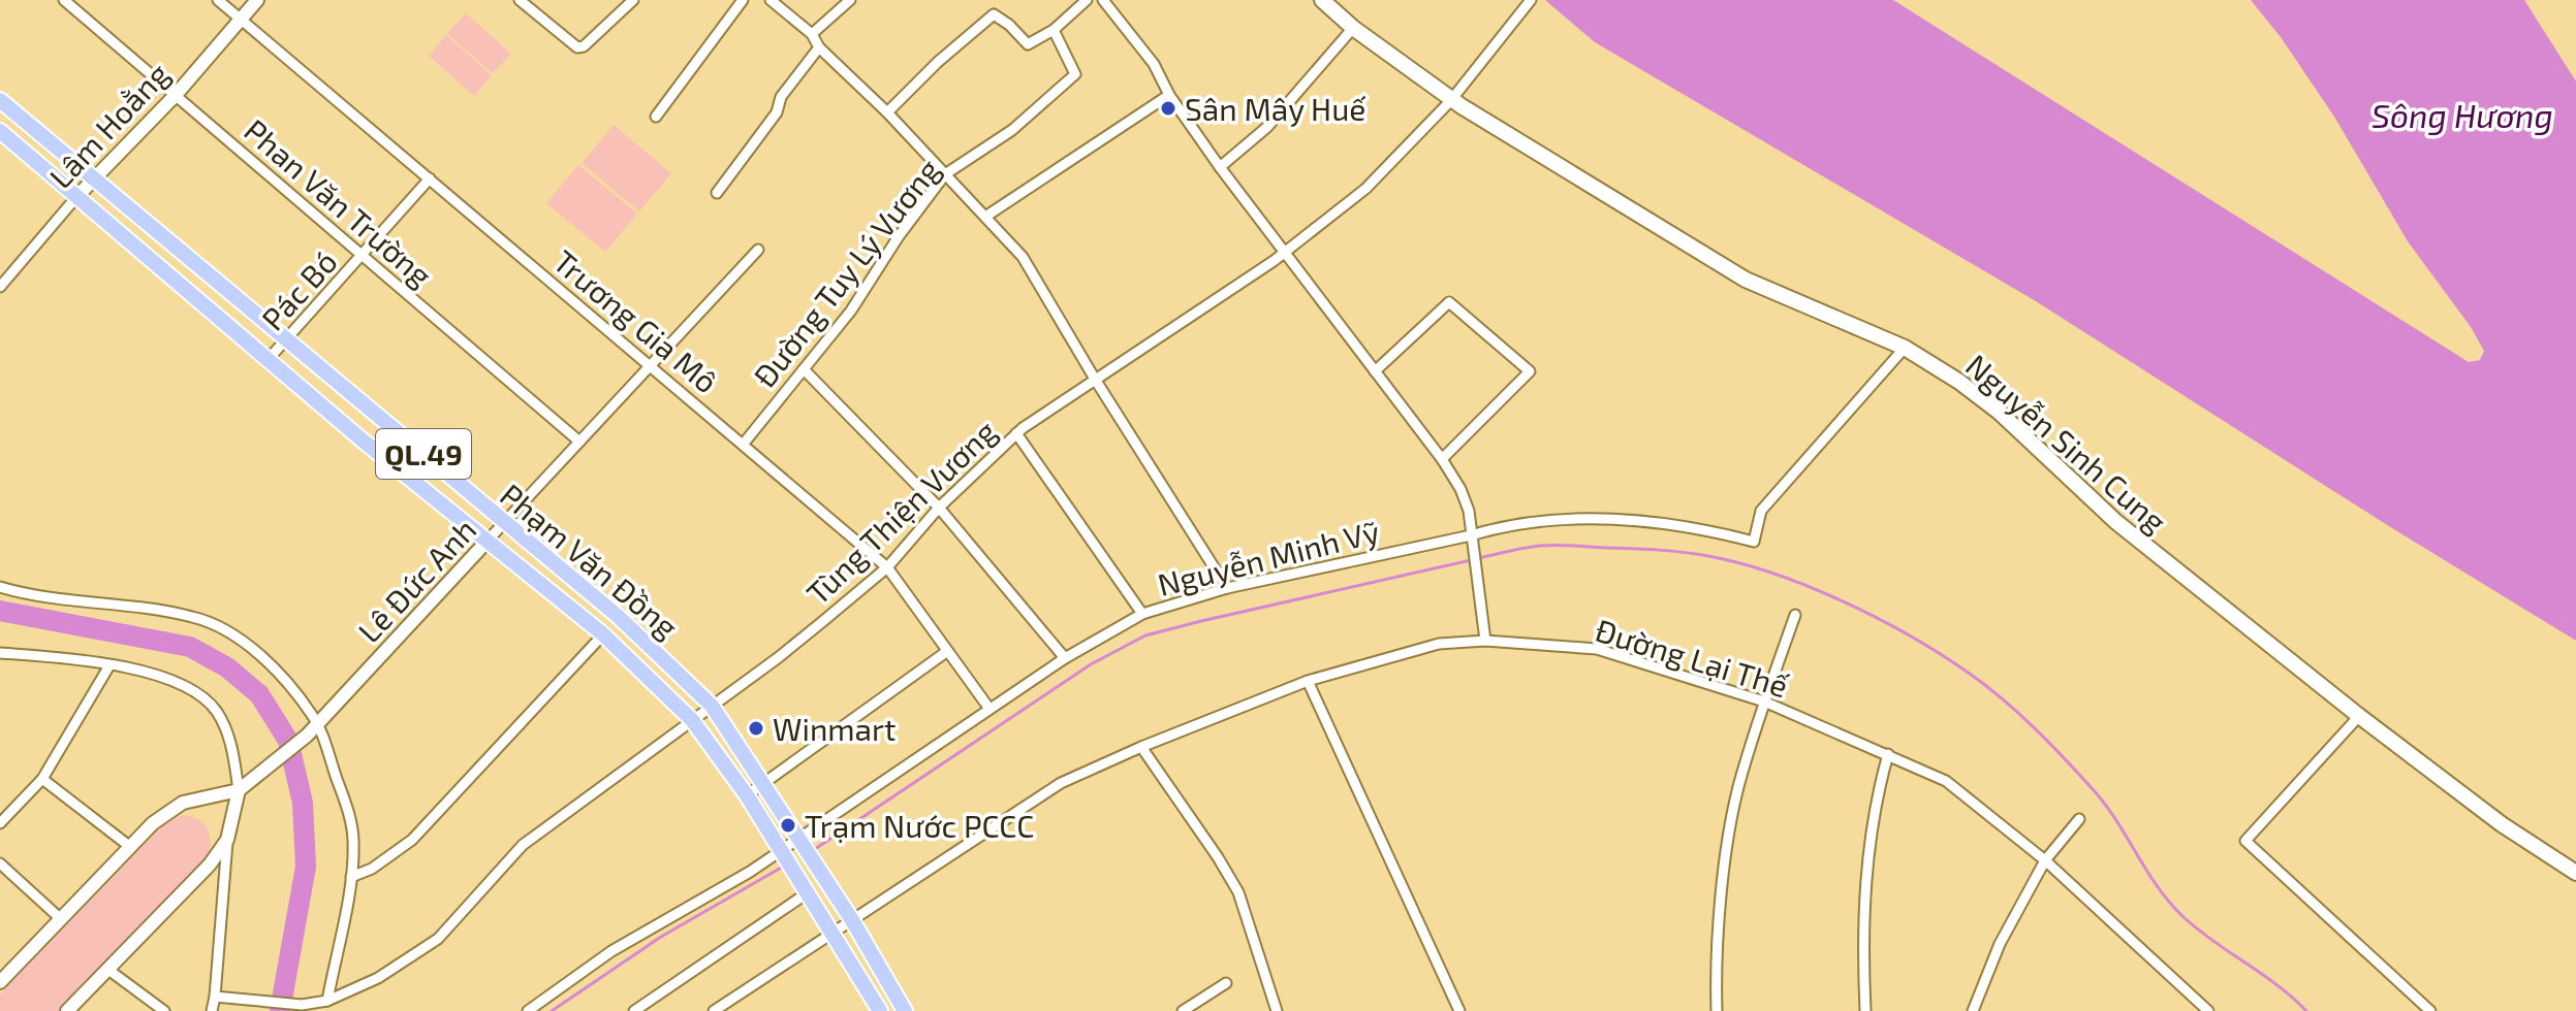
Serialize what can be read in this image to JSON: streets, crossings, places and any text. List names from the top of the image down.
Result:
{
  "streets": {
    "main road": ["Nguyễn Sinh Cung", "QL.49", "Phạm Văn Đồng"],
    "street": [
      "Lâm Hoằng",
      "Phan Văn Trường",
      "Đường Tuy Lý Vương",
      "Pác Bó",
      "Trương Gia Mô",
      "Tùng Thiện Vương",
      "Nguyễn Minh Vỹ",
      "Lê Đức Anh",
      "Đường Lại Thế"
    ]
  },
  "crossings": [
    ["Lâm Hoằng", "Phan Văn Trường"],
    ["Lâm Hoằng", "Trương Gia Mô"],
    ["Lâm Hoằng", "Phạm Văn Đồng"],
    ["Phan Văn Trường", "Pác Bó"],
    ["Phan Văn Trường", "Lê Đức Anh"],
    ["Đường Tuy Lý Vương", "Trương Gia Mô"],
    ["Pác Bó", "Trương Gia Mô"],
    ["Pác Bó", "Phạm Văn Đồng"],
    ["Trương Gia Mô", "Tùng Thiện Vương"],
    ["Trương Gia Mô", "Nguyễn Minh Vỹ"],
    ["Trương Gia Mô", "Lê Đức Anh"],
    ["Nguyễn Sinh Cung", "Tùng Thiện Vương"],
    ["Nguyễn Sinh Cung", "Nguyễn Minh Vỹ"],
    ["Tùng Thiện Vương", "Phạm Văn Đồng"],
    ["Nguyễn Minh Vỹ", "Phạm Văn Đồng"],
    ["Phạm Văn Đồng", "Lê Đức Anh"],
    ["Phạm Văn Đồng", "Đường Lại Thế"]
  ],
  "water": ["Sông Hương"],
  "places": ["Sân Mây Huế", "Winmart", "Trạm Nước PCCC"]
}
